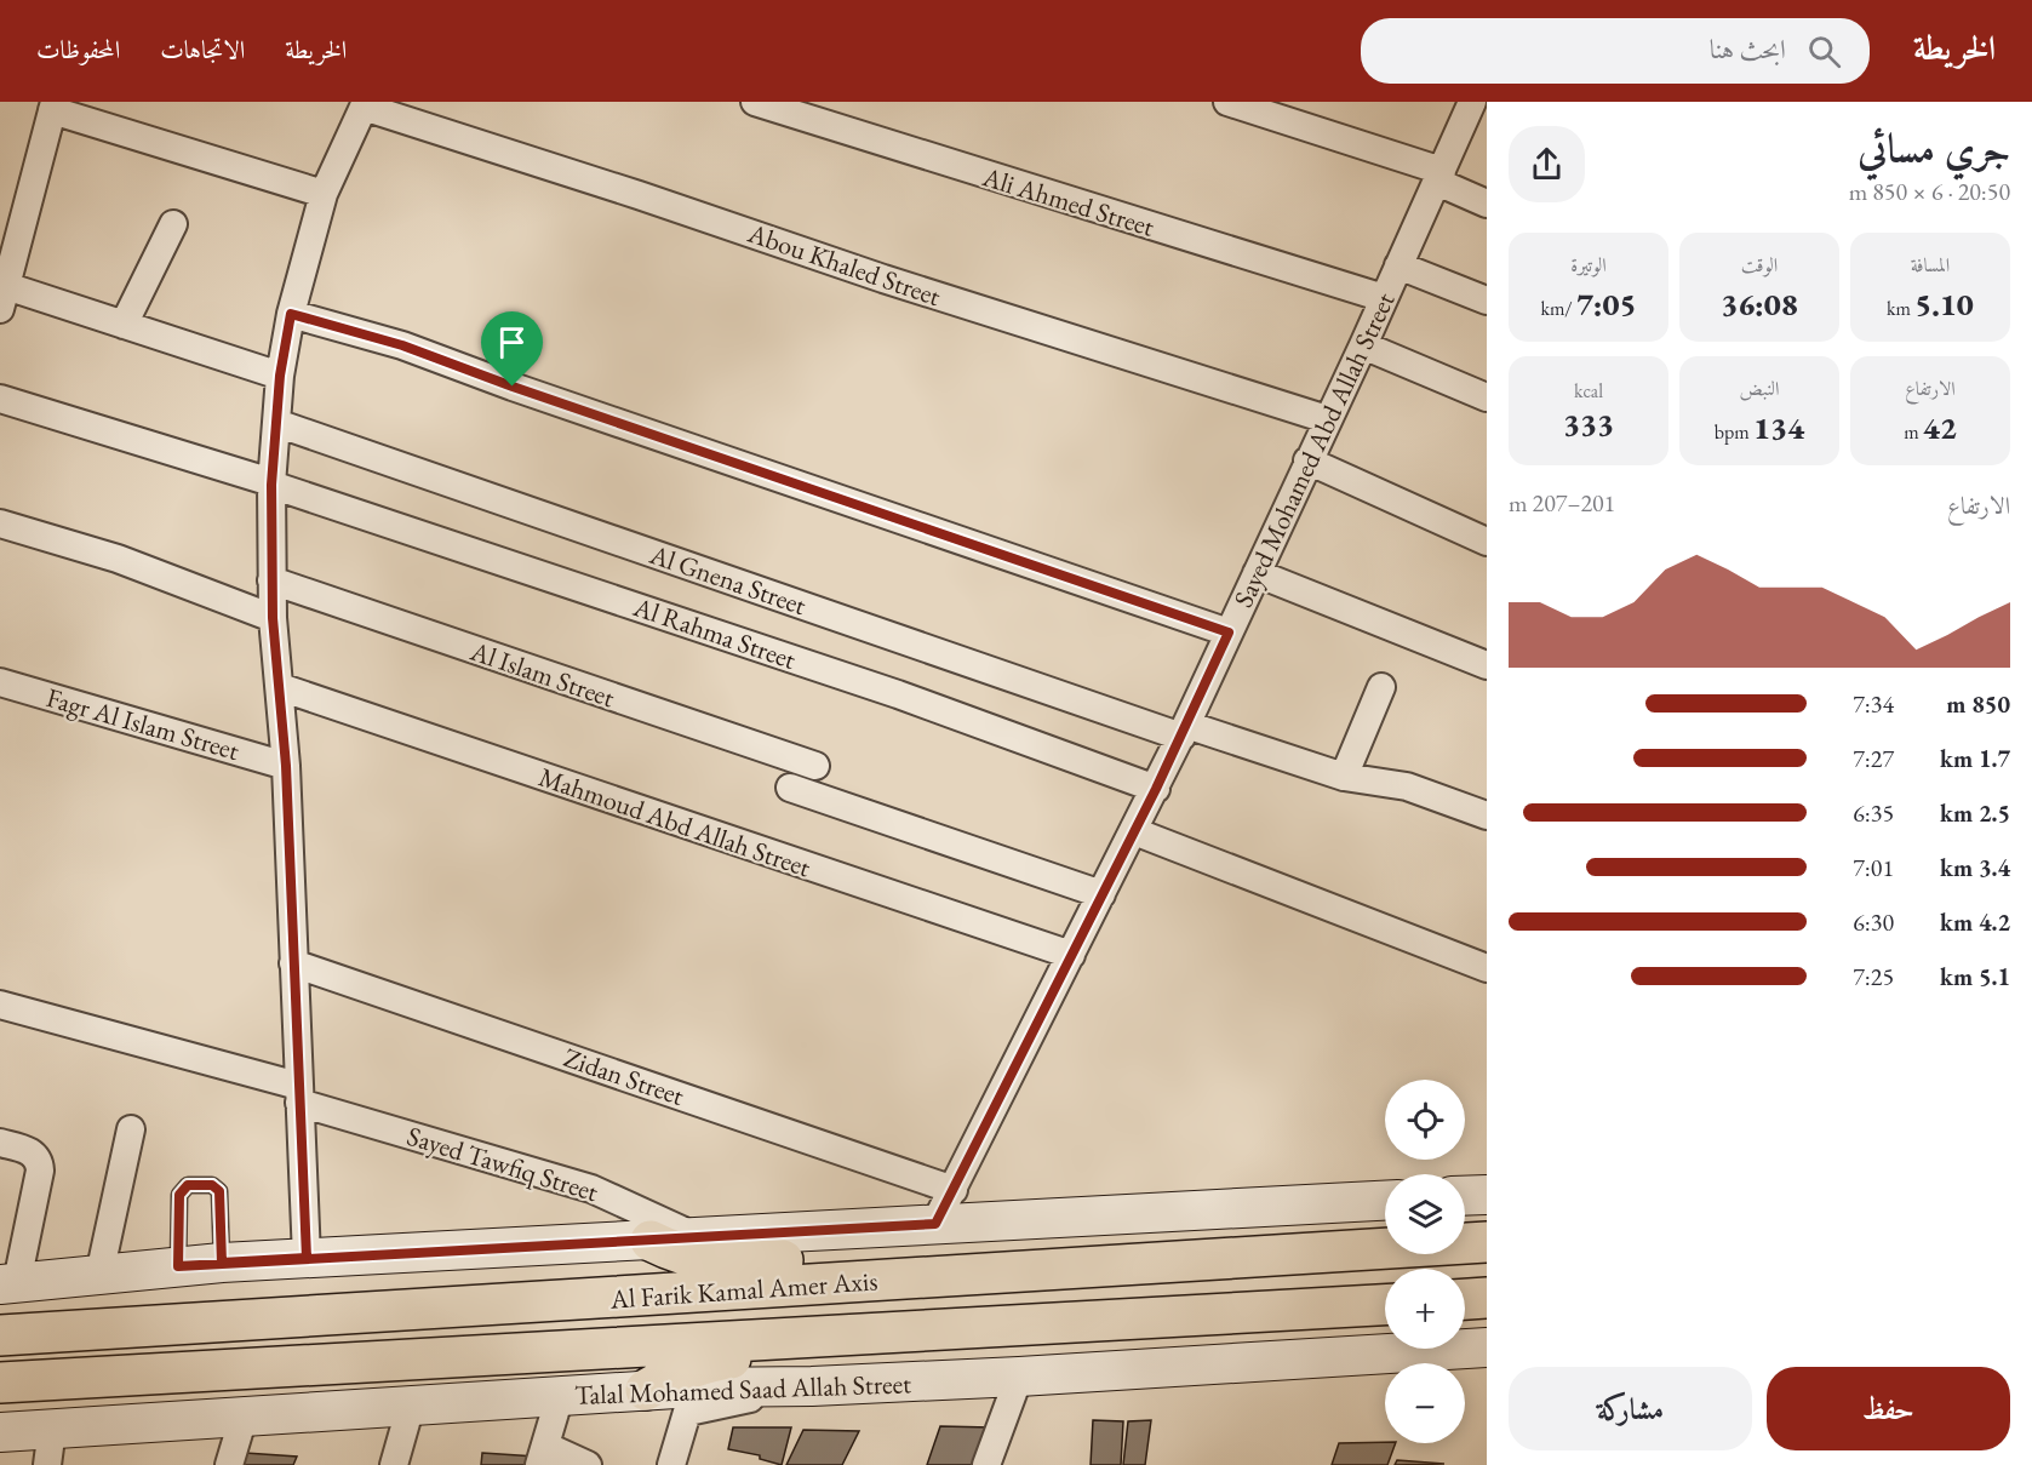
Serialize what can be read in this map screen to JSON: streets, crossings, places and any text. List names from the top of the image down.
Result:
{
  "streets": {
    "highway": ["Al Farik Kamal Amer Axis"],
    "main road": ["Talal Mohamed Saad Allah Street"],
    "street": [
      "Ali Ahmed Street",
      "Abou Khaled Street",
      "Sayed Mohamed Abd Allah Street",
      "Al Gnena Street",
      "Al Rahma Street",
      "Al Islam Street",
      "Fagr Al Islam Street",
      "Mahmoud Abd Allah Street",
      "Zidan Street",
      "Sayed Tawfiq Street"
    ]
  },
  "crossings": [
    ["Ali Ahmed Street", "Sayed Mohamed Abd Allah Street"],
    ["Abou Khaled Street", "Sayed Mohamed Abd Allah Street"],
    ["Sayed Mohamed Abd Allah Street", "Al Gnena Street"],
    ["Sayed Mohamed Abd Allah Street", "Al Rahma Street"],
    ["Sayed Mohamed Abd Allah Street", "Mahmoud Abd Allah Street"],
    ["Sayed Mohamed Abd Allah Street", "Zidan Street"]
  ],
  "page": {
    "header": "الخريطة",
    "search": "ابحث هنا",
    "nav": ["الخريطة", "الاتجاهات", "المحفوظات"],
    "heading": ["جري مسائي", "20:50 · 6 × 850 m"],
    "stats": [
      ["المسافة", "5.10 km"],
      ["الوقت", "36:08"],
      ["الوتيرة", "7:05 /km"],
      ["الارتفاع", "42 m"],
      ["النبض", "134 bpm"],
      ["kcal", "333"]
    ],
    "chart": ["الارتفاع", "201–207 m"],
    "list": [
      {
        "name": "850 m",
        "note": "7:34"
      },
      {
        "name": "1.7 km",
        "note": "7:27"
      },
      {
        "name": "2.5 km",
        "note": "6:35"
      },
      {
        "name": "3.4 km",
        "note": "7:01"
      },
      {
        "name": "4.2 km",
        "note": "6:30"
      },
      {
        "name": "5.1 km",
        "note": "7:25"
      }
    ],
    "map_buttons": ["+", "−"],
    "buttons": ["حفظ", "مشاركة"]
  }
}
